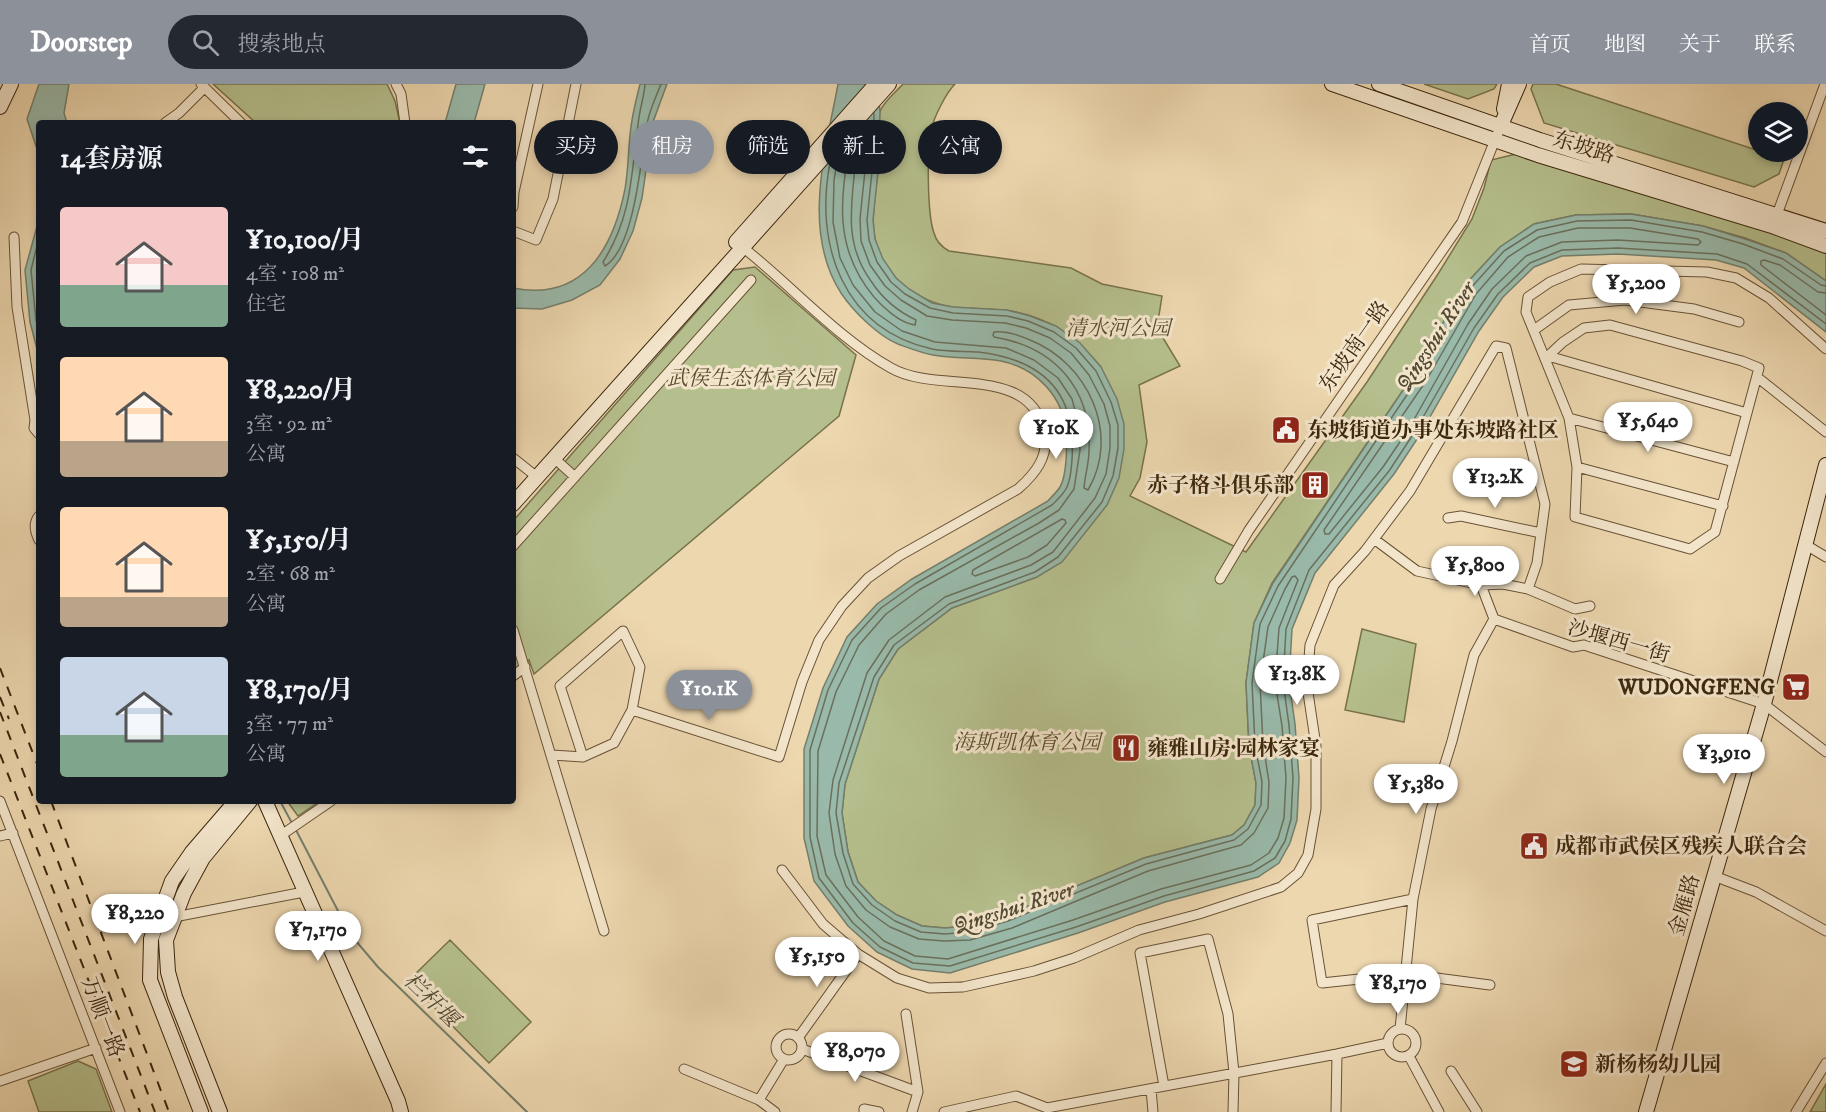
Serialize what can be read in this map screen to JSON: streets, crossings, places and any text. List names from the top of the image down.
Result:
{
  "streets": {
    "street": [
      "东坡路",
      "东坡南一路",
      "沙堰西一街",
      "金雁路",
      "万顺一路"
    ]
  },
  "crossings": [
    ["东坡路", "东坡南一路"],
    ["沙堰西一街", "金雁路"]
  ],
  "water": ["Qingshui River", "栏杆堰"],
  "parks": ["清水河公园", "武侯生态体育公园", "海斯凯体育公园"],
  "places": {
    "public building": ["东坡街道办事处东坡路社区", "成都市武侯区残疾人联合会"],
    "building": ["赤子格斗俱乐部"],
    "supermarket": ["WUDONGFENG"],
    "restaurant": ["雍雅山房·园林家宴"],
    "school or university": ["新杨杨幼儿园"]
  },
  "page": {
    "header": "Doorstep",
    "search": "搜索地点",
    "nav": [
      "首页",
      "地图",
      "关于",
      "联系"
    ],
    "chip": [
      "买房",
      "租房",
      "筛选",
      "新上",
      "公寓"
    ],
    "heading": "14套房源",
    "list": [
      {
        "name": "¥10,100/月",
        "note": "4室 · 108 m² · 住宅"
      },
      {
        "name": "¥8,220/月",
        "note": "3室 · 92 m² · 公寓"
      },
      {
        "name": "¥5,150/月",
        "note": "2室 · 68 m² · 公寓"
      },
      {
        "name": "¥8,170/月",
        "note": "3室 · 77 m² · 公寓"
      }
    ],
    "price": [
      "¥5,200",
      "¥5,640",
      "¥10K",
      "¥13.2K",
      "¥5,800",
      "¥13.8K",
      "¥10.1K",
      "¥3,910",
      "¥5,380",
      "¥8,220",
      "¥7,170",
      "¥5,150",
      "¥8,170",
      "¥8,070"
    ]
  }
}
